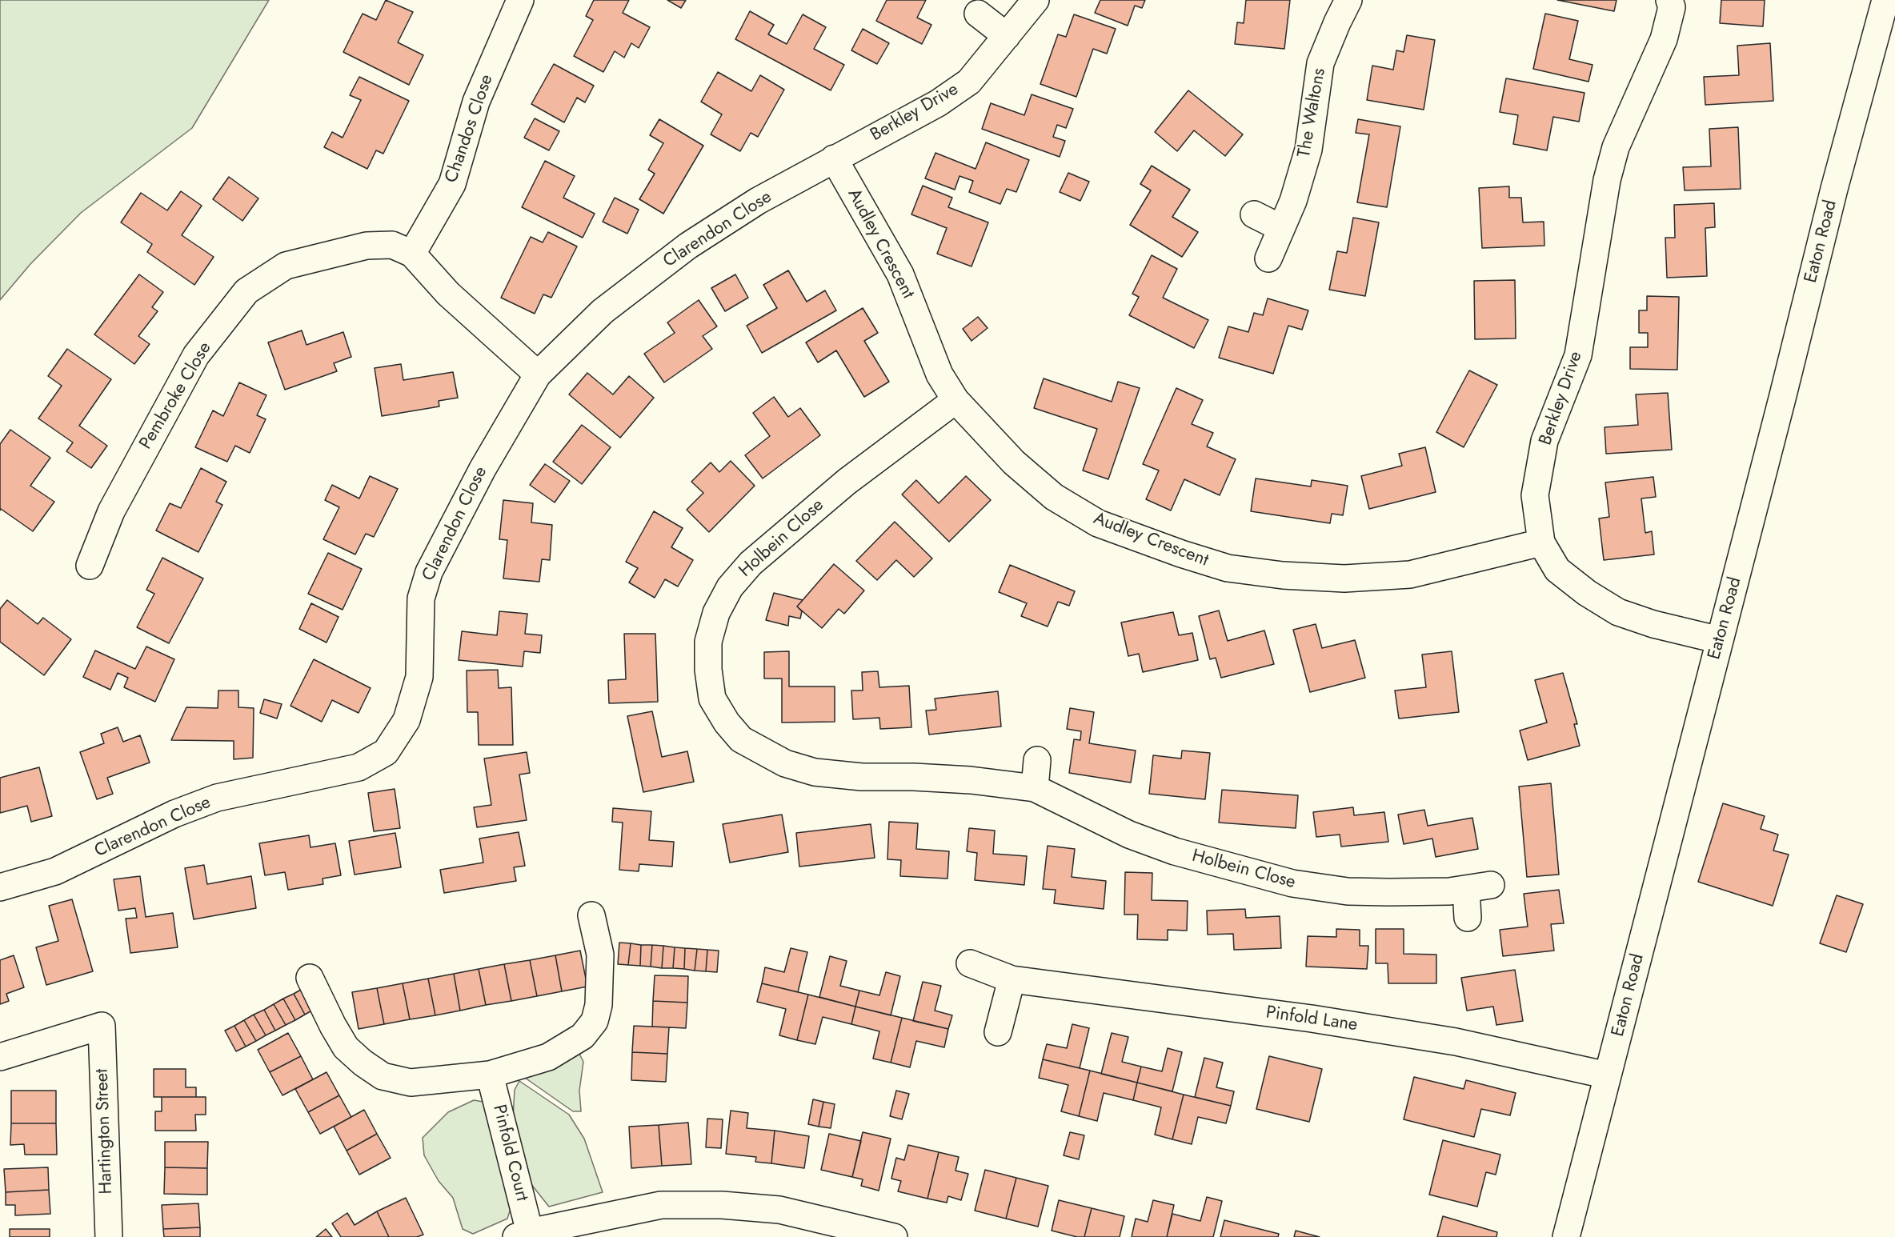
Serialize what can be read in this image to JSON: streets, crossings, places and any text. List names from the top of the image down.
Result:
{
  "streets": {
    "street": [
      "Berkley Drive",
      "The Waltons",
      "Chandos Close",
      "Clarendon Close",
      "Eaton Road",
      "Audley Crescent",
      "Pembroke Close",
      "Holbein Close",
      "Pinfold Lane",
      "Hartington Street",
      "Pinfold Court"
    ]
  },
  "crossings": [
    ["Berkley Drive", "Clarendon Close"],
    ["Berkley Drive", "Eaton Road"],
    ["Berkley Drive", "Audley Crescent"],
    ["Chandos Close", "Pembroke Close"],
    ["Clarendon Close", "Audley Crescent"],
    ["Clarendon Close", "Pembroke Close"],
    ["Eaton Road", "Pinfold Lane"],
    ["Audley Crescent", "Holbein Close"]
  ]
}
